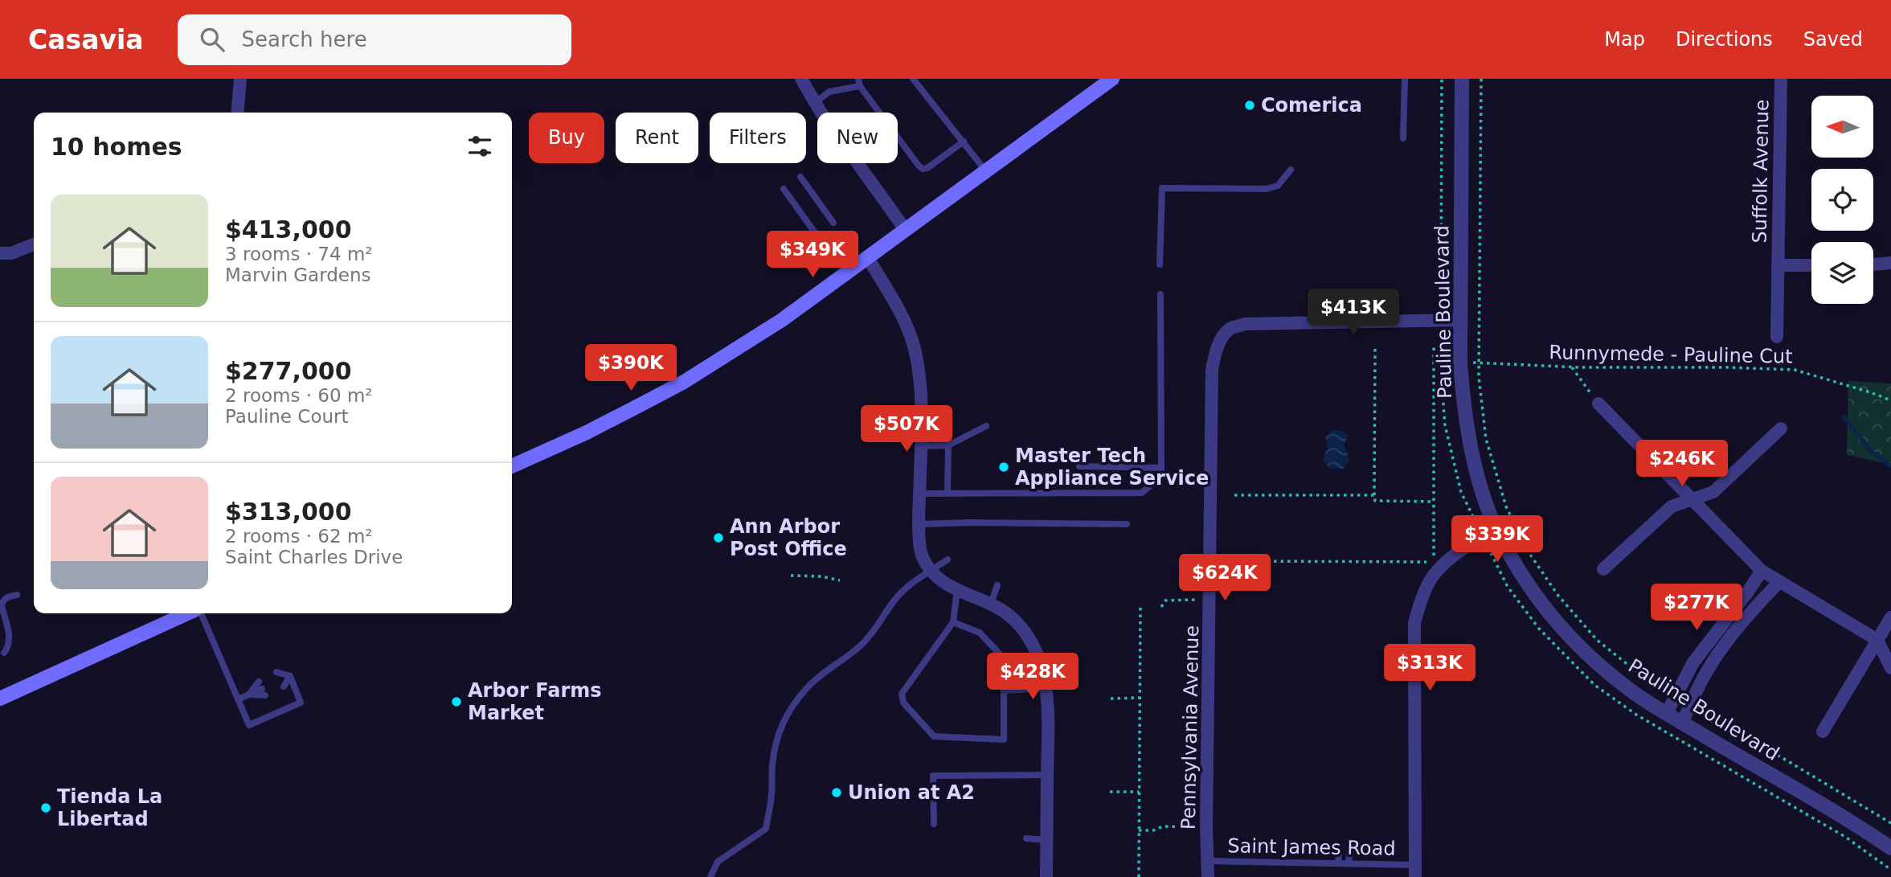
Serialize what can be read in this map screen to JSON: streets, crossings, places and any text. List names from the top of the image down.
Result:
{
  "streets": {
    "street": ["Suffolk Avenue", "Pauline Boulevard", "Pennsylvania Avenue"],
    "lane": ["Saint James Road"],
    "path": ["Runnymede - Pauline Cut"]
  },
  "crossings": [
    ["Pauline Boulevard", "Pennsylvania Avenue"],
    ["Pennsylvania Avenue", "Saint James Road"]
  ],
  "places": [
    "Comerica",
    "Master Tech Appliance Service",
    "Ann Arbor Post Office",
    "Arbor Farms Market",
    "Union at A2",
    "Tienda La Libertad"
  ],
  "north": "left",
  "page": {
    "header": "Casavia",
    "search": "Search here",
    "nav": ["Map", "Directions", "Saved"],
    "chip": [
      "Buy",
      "Rent",
      "Filters",
      "New"
    ],
    "heading": "10 homes",
    "list": [
      {
        "name": "$413,000",
        "note": "3 rooms · 74 m² · Marvin Gardens"
      },
      {
        "name": "$277,000",
        "note": "2 rooms · 60 m² · Pauline Court"
      },
      {
        "name": "$313,000",
        "note": "2 rooms · 62 m² · Saint Charles Drive"
      }
    ],
    "price": [
      "$349K",
      "$413K",
      "$390K",
      "$507K",
      "$246K",
      "$339K",
      "$624K",
      "$277K",
      "$313K",
      "$428K"
    ]
  }
}
